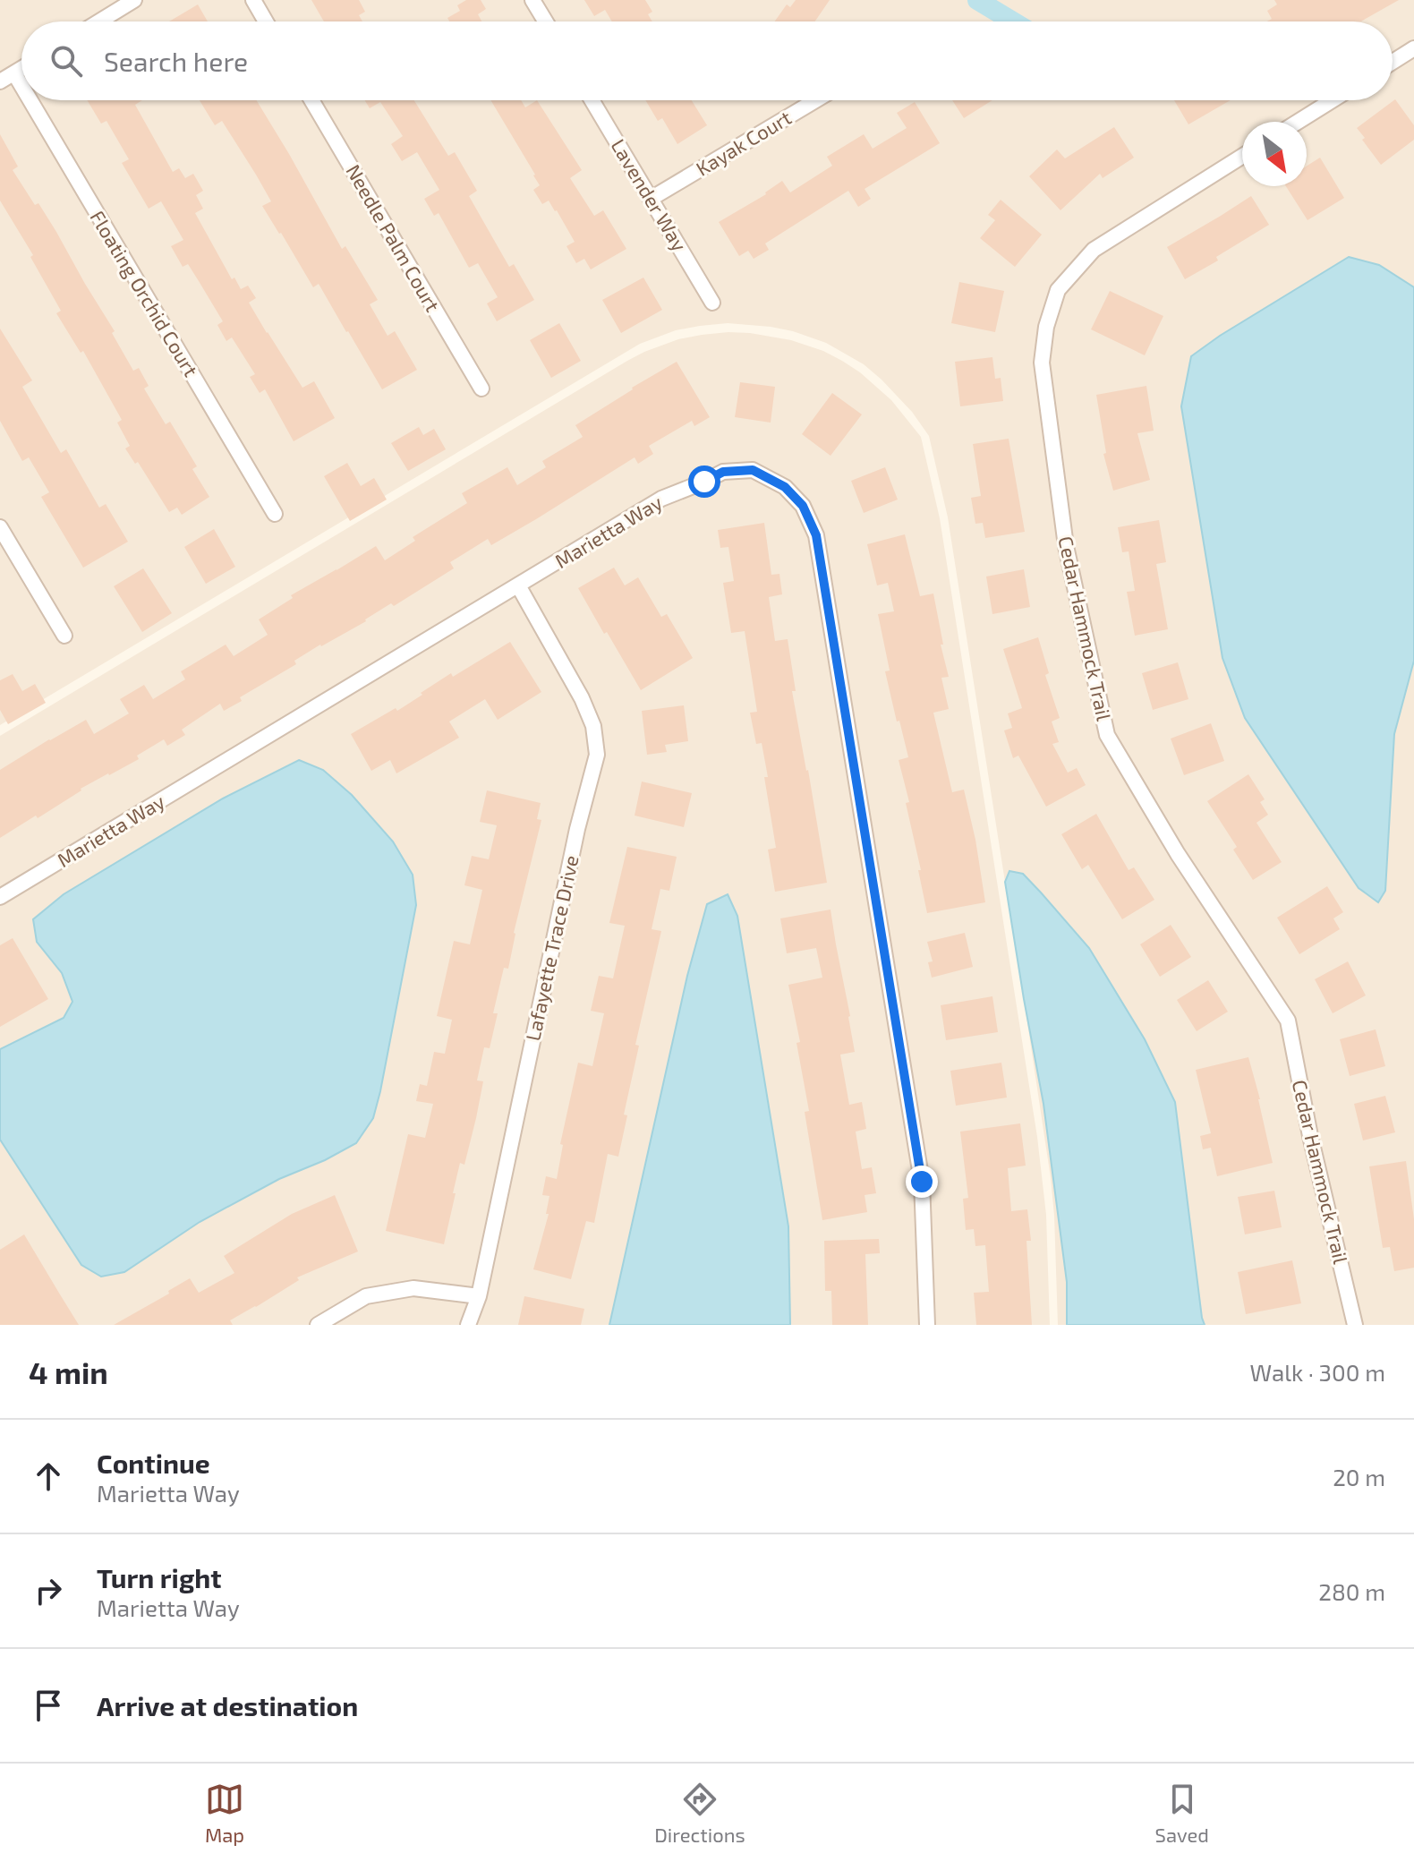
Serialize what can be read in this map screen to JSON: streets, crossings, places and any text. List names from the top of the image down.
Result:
{
  "streets": {
    "street": [
      "Kayak Court",
      "Lavender Way",
      "Needle Palm Court",
      "Floating Orchid Court",
      "Marietta Way",
      "Cedar Hammock Trail",
      "Lafayette Trace Drive"
    ]
  },
  "crossings": [
    ["Kayak Court", "Lavender Way"],
    ["Marietta Way", "Lafayette Trace Drive"]
  ],
  "north": "bottom right",
  "page": {
    "search": "Search here",
    "heading": ["4 min", "Walk · 300 m"],
    "list": [
      ["Continue", "Marietta Way", "20 m"],
      ["Turn right", "Marietta Way", "280 m"],
      "Arrive at destination"
    ],
    "nav": ["Map", "Directions", "Saved"]
  }
}
